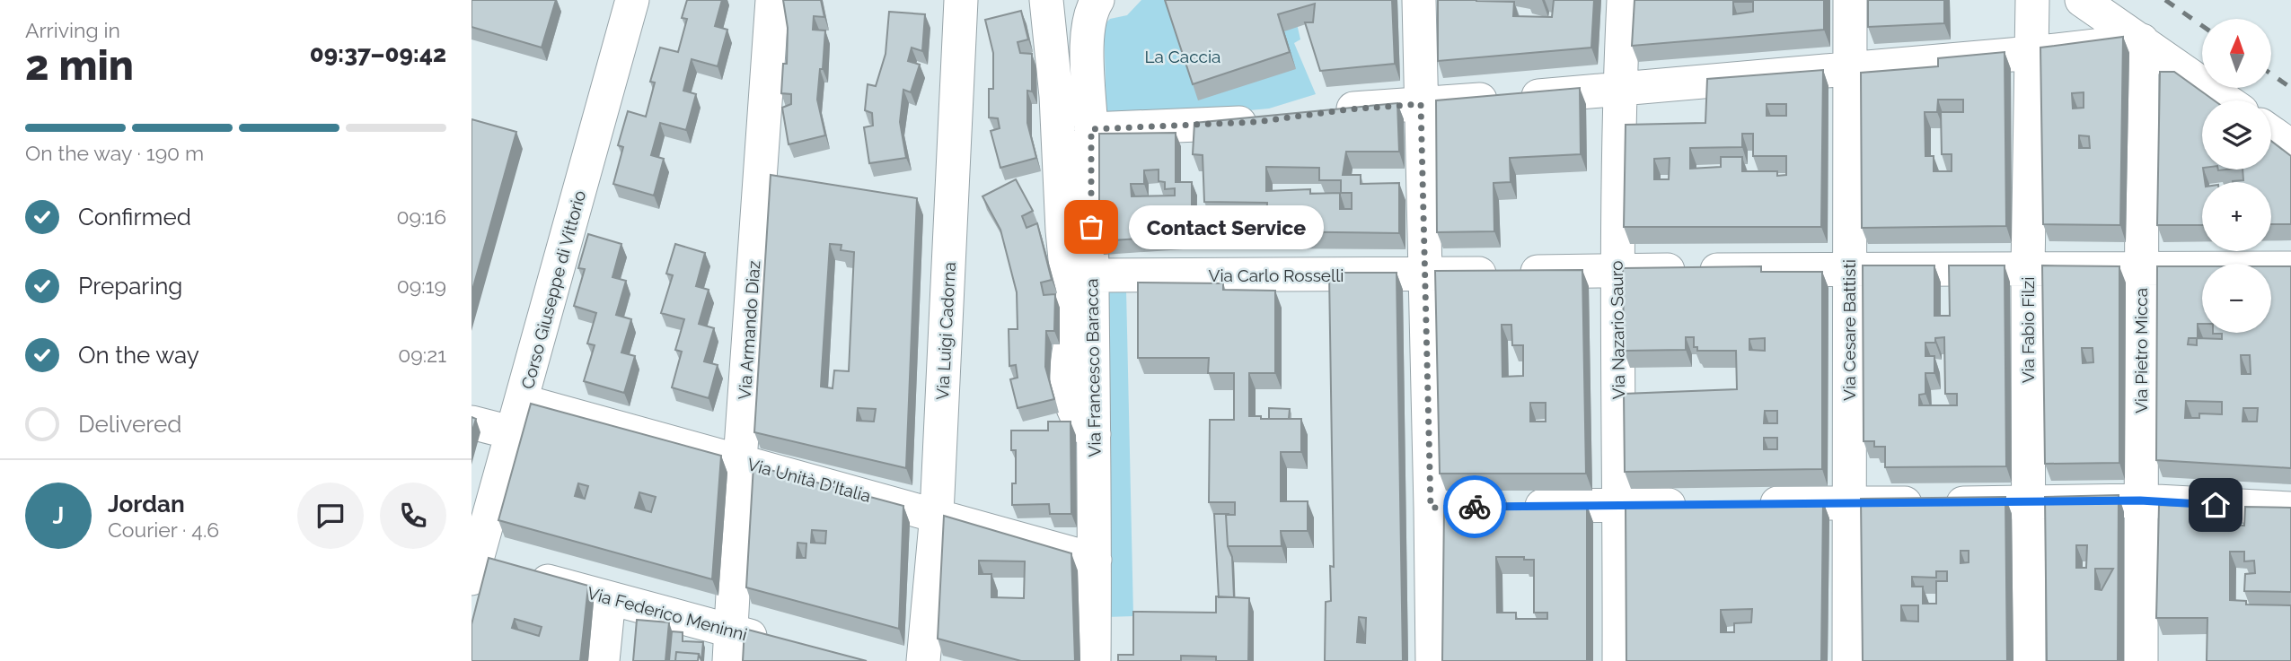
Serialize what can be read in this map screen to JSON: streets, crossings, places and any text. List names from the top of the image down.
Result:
{
  "streets": {
    "street": [
      "Via Carlo Rosselli",
      "Corso Giuseppe di Vittorio",
      "Via Armando Diaz",
      "Via Nazario Sauro",
      "Via Cesare Battisti",
      "Via Fabio Filzi",
      "Via Luigi Cadorna",
      "Via Pietro Micca",
      "Via Francesco Baracca",
      "Via Unità D'Italia",
      "Via Federico Meninni"
    ]
  },
  "crossings": [
    ["Via Carlo Rosselli", "Via Nazario Sauro"],
    ["Via Carlo Rosselli", "Via Cesare Battisti"],
    ["Via Carlo Rosselli", "Via Fabio Filzi"],
    ["Via Carlo Rosselli", "Via Pietro Micca"],
    ["Via Carlo Rosselli", "Via Francesco Baracca"],
    ["Corso Giuseppe di Vittorio", "Via Unità D'Italia"],
    ["Corso Giuseppe di Vittorio", "Via Federico Meninni"],
    ["Via Armando Diaz", "Via Unità D'Italia"],
    ["Via Armando Diaz", "Via Federico Meninni"],
    ["Via Luigi Cadorna", "Via Unità D'Italia"],
    ["Via Francesco Baracca", "Via Unità D'Italia"]
  ],
  "parks": ["La Caccia"],
  "places": ["Contact Service"],
  "north": "top",
  "page": {
    "heading": ["2 min", "Arriving in", "09:37–09:42"],
    "panel": ["Jordan", "Courier · 4.6"],
    "map_buttons": ["+", "−"],
    "bar": "On the way · 190 m",
    "list": [
      ["Confirmed", "09:16"],
      ["Preparing", "09:19"],
      ["On the way", "09:21"],
      "Delivered"
    ],
    "bubble": "Contact Service",
    "round": "J"
  }
}
